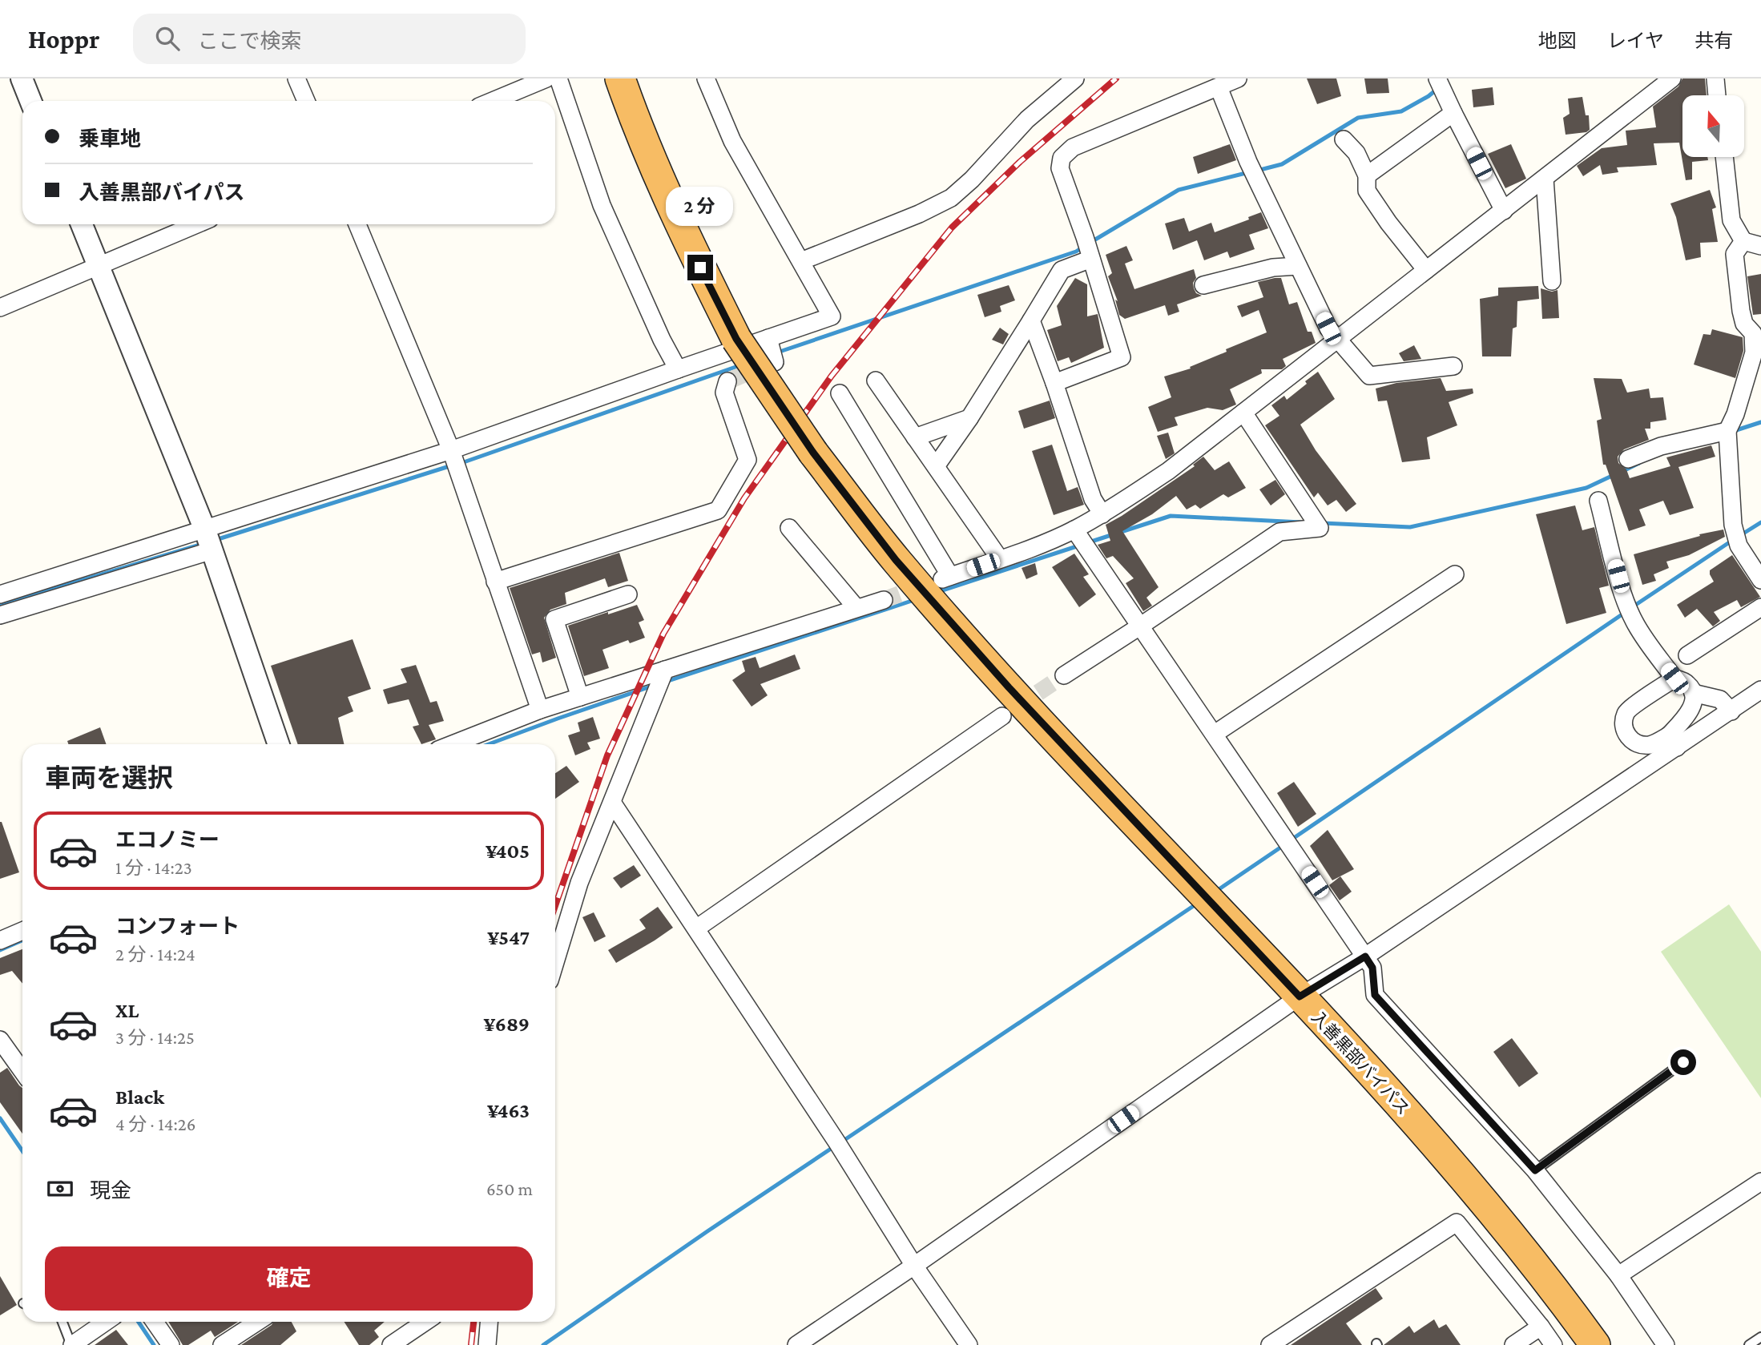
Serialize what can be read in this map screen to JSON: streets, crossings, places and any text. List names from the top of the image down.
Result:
{
  "streets": {
    "highway": ["入善黒部バイパス"]
  },
  "north": "top",
  "page": {
    "header": "Hoppr",
    "search": "ここで検索",
    "nav": ["地図", "レイヤ", "共有"],
    "banner": ["乗車地", "入善黒部バイパス"],
    "bubble": "2 分",
    "heading": "車両を選択",
    "list": [
      {
        "name": "エコノミー",
        "note": "1 分 · 14:23",
        "value": "¥405"
      },
      {
        "name": "コンフォート",
        "note": "2 分 · 14:24",
        "value": "¥547"
      },
      {
        "name": "XL",
        "note": "3 分 · 14:25",
        "value": "¥689"
      },
      {
        "name": "Black",
        "note": "4 分 · 14:26",
        "value": "¥463"
      }
    ],
    "pay": ["現金", "650 m"],
    "buttons": "確定"
  }
}
